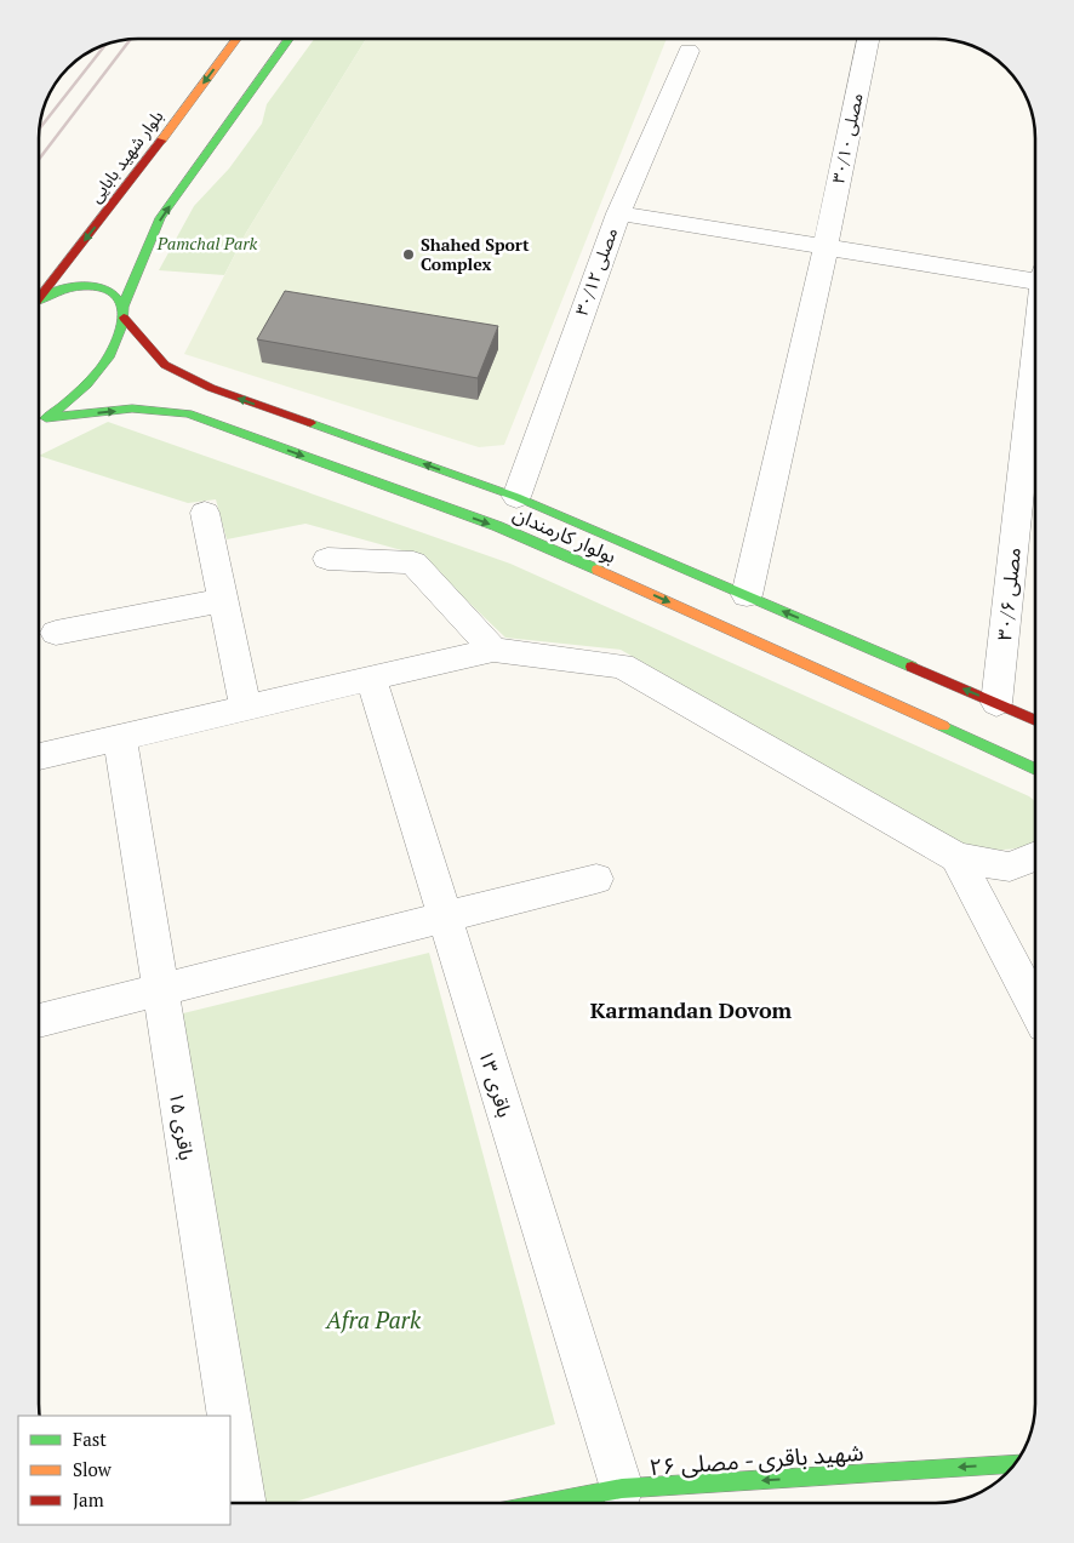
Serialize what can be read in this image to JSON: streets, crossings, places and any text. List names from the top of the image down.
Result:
{
  "streets": {
    "street": [
      "مصلی ۳۰/۱۰",
      "بلوار شهید بابایی",
      "مصلی ۳۰/۱۲",
      "بولوار کارمندان",
      "مصلی ۳۰/۶",
      "باقری ۱۳",
      "باقری ۱۵",
      "شهید باقری - مصلی ۲۶"
    ]
  },
  "crossings": [
    ["مصلی ۳۰/۱۰", "بولوار کارمندان"],
    ["مصلی ۳۰/۱۲", "بولوار کارمندان"],
    ["بولوار کارمندان", "مصلی ۳۰/۶"],
    ["باقری ۱۳", "شهید باقری - مصلی ۲۶"]
  ],
  "one_way": ["شهید باقری - مصلی ۲۶"],
  "districts": ["Karmandan Dovom"],
  "parks": ["Pamchal Park", "Afra Park"],
  "places": ["Shahed Sport Complex"],
  "legend": ["Fast", "Slow", "Jam"]
}
